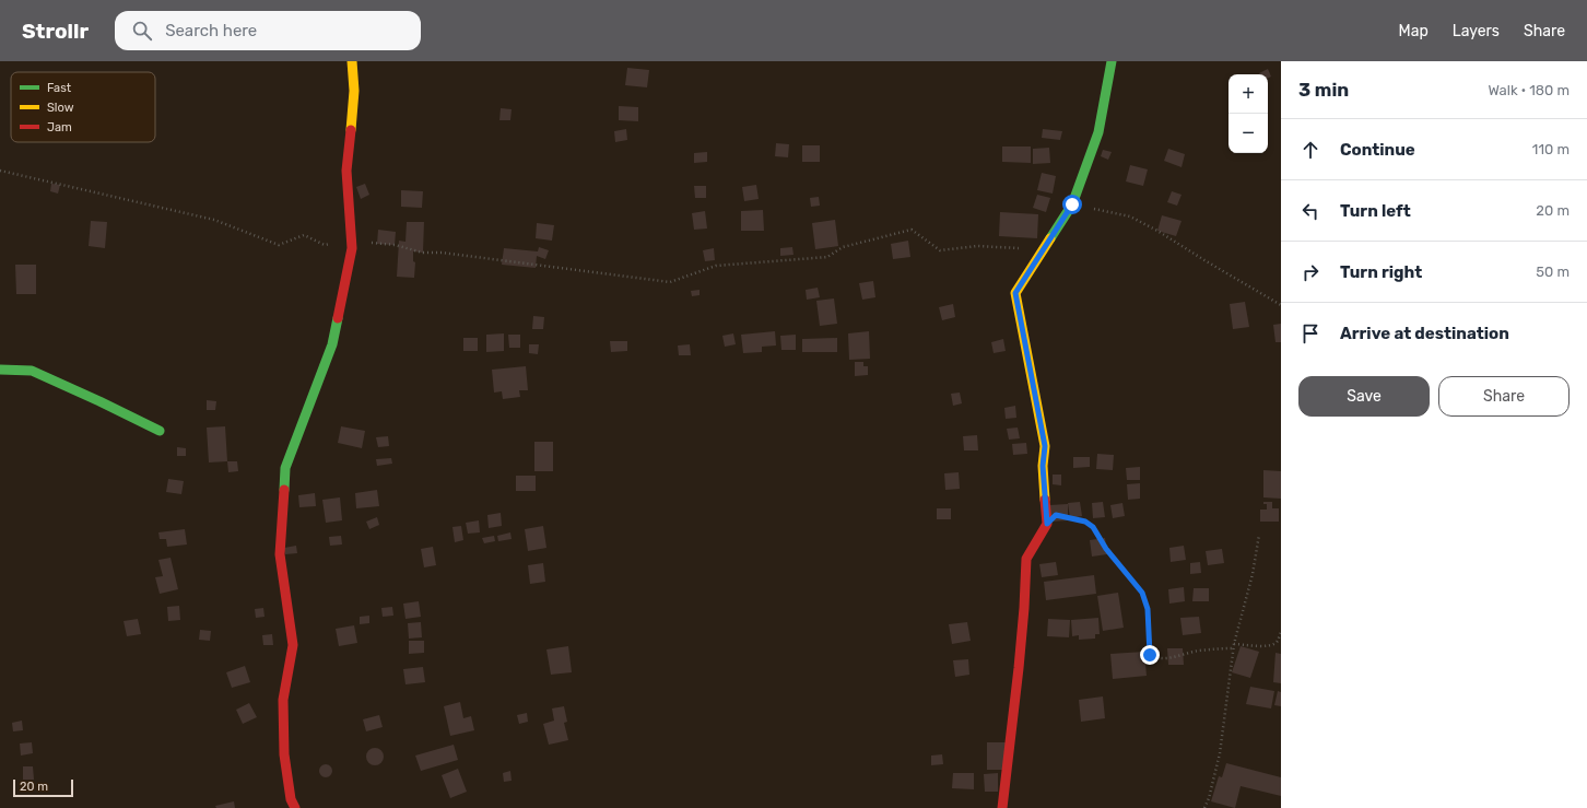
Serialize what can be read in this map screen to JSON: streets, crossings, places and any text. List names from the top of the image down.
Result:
{
  "legend": ["Fast", "Slow", "Jam"],
  "scale_bar": "20 m",
  "page": {
    "header": "Strollr",
    "search": "Search here",
    "nav": ["Map", "Layers", "Share"],
    "heading": ["3 min", "Walk · 180 m"],
    "map_buttons": ["+", "−"],
    "list": [
      ["Continue", "110 m"],
      ["Turn left", "20 m"],
      ["Turn right", "50 m"],
      "Arrive at destination"
    ],
    "buttons": ["Save", "Share"],
    "scale": "20 m"
  }
}
